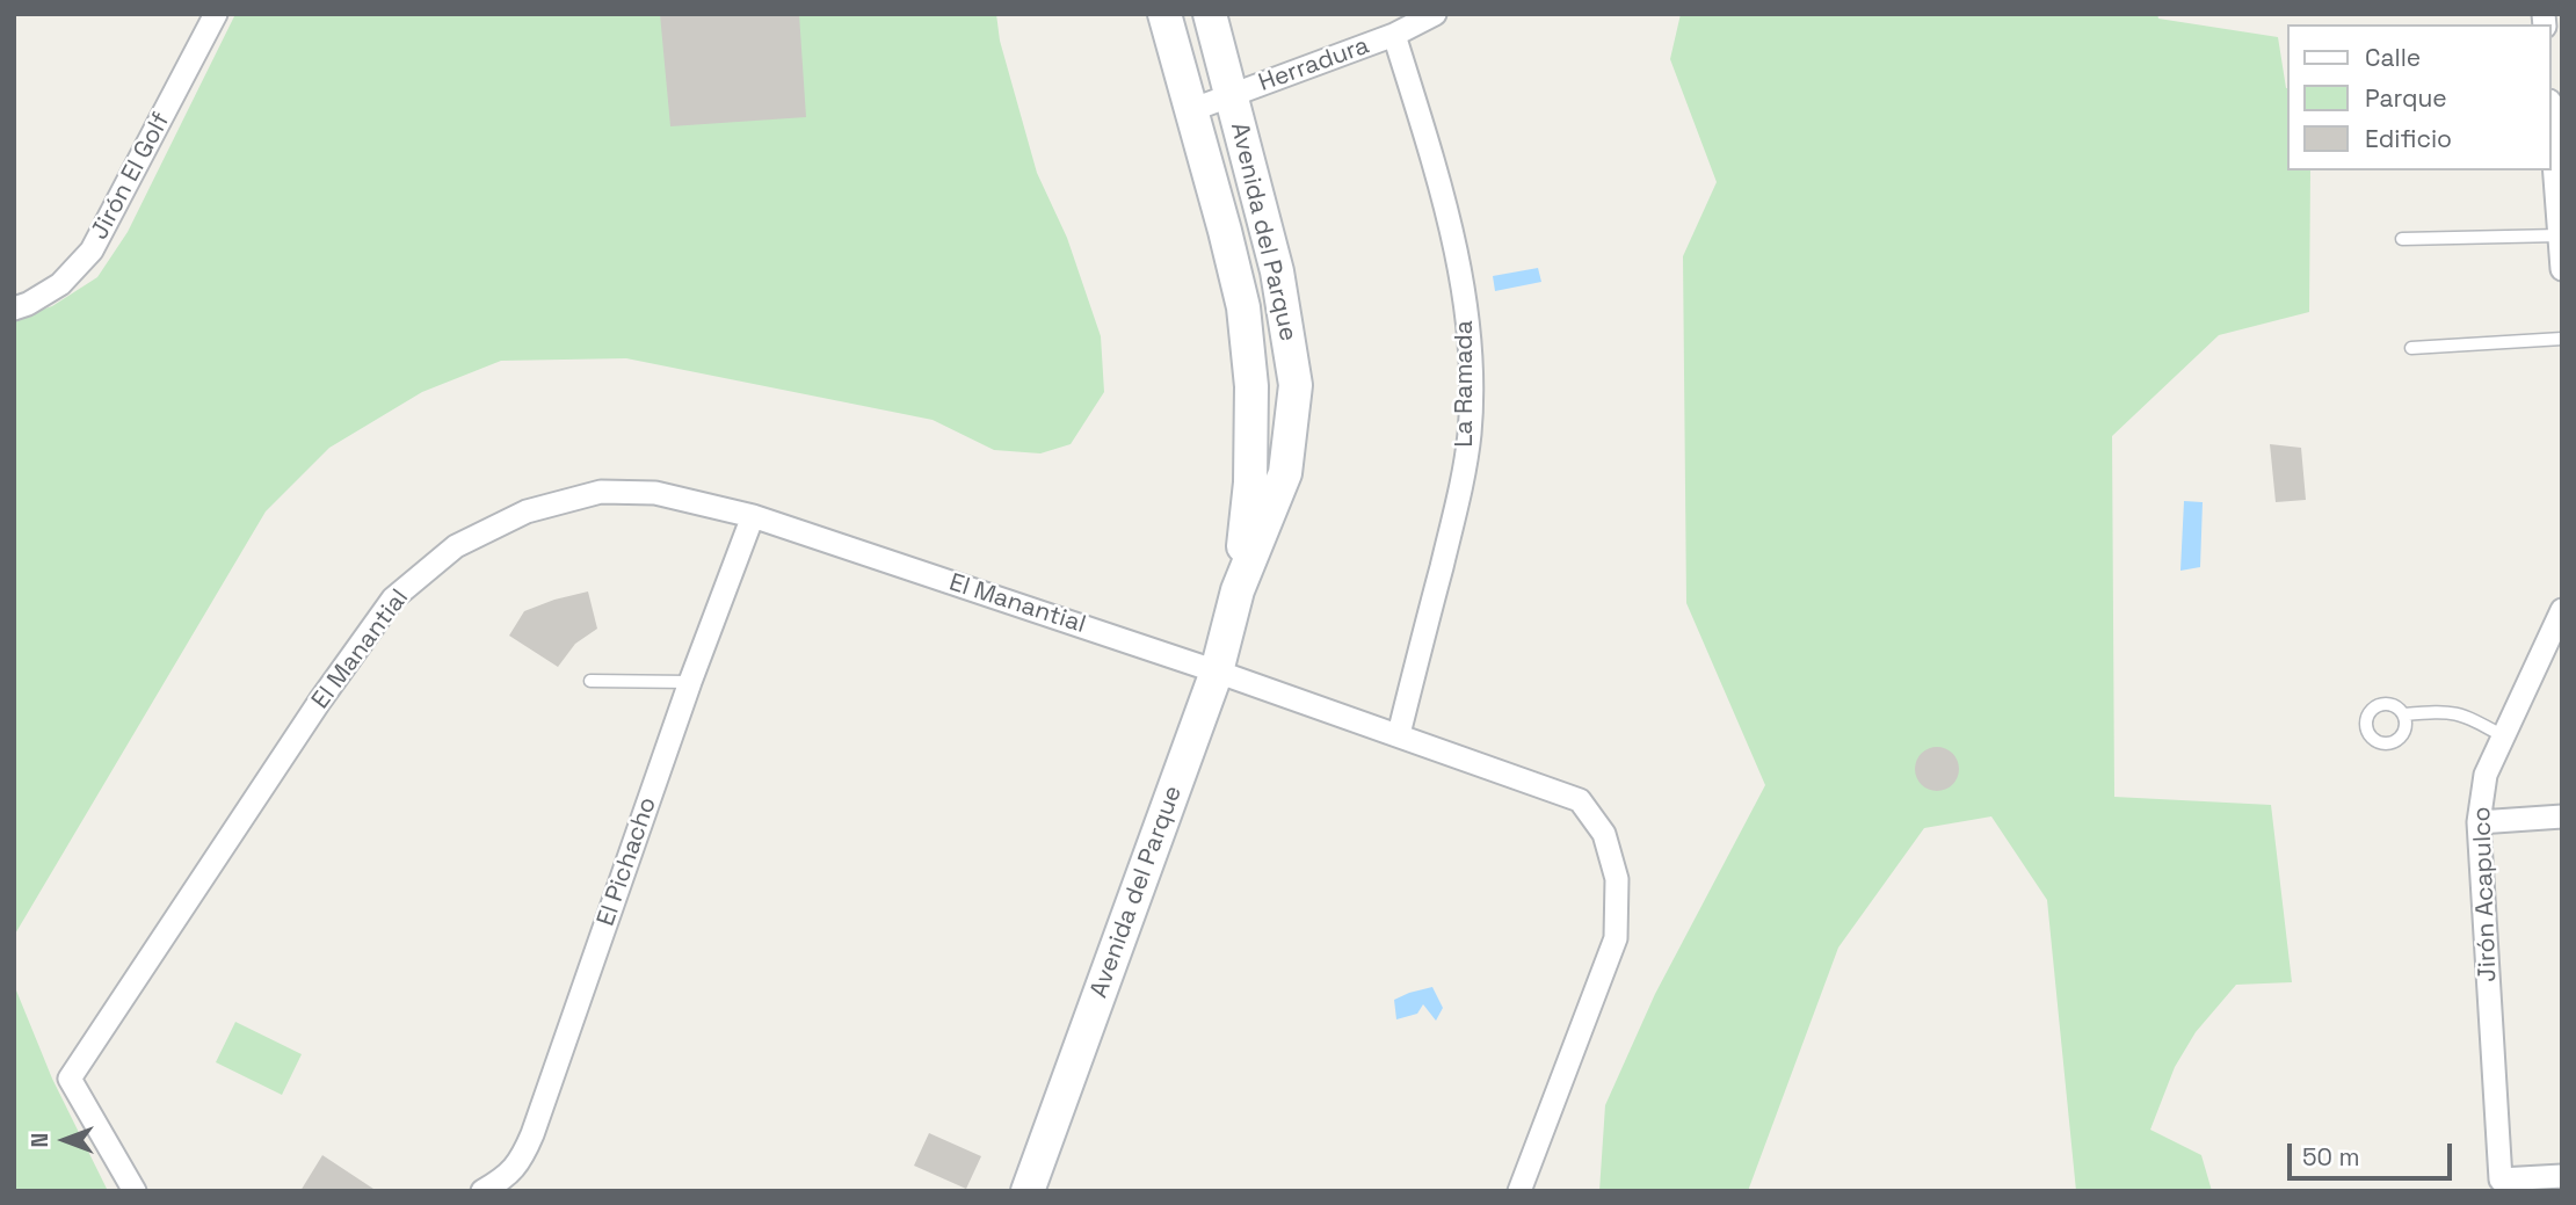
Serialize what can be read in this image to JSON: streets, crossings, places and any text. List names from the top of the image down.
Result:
{
  "streets": {
    "street": [
      "Herradura",
      "Jirón El Golf",
      "Avenida del Parque",
      "La Ramada",
      "El Manantial",
      "El Pichacho",
      "Jirón Acapulco"
    ]
  },
  "crossings": [
    ["Herradura", "Avenida del Parque"],
    ["Herradura", "La Ramada"],
    ["Avenida del Parque", "El Manantial"],
    ["La Ramada", "El Manantial"],
    ["El Manantial", "El Pichacho"]
  ],
  "legend": ["Calle", "Parque", "Edificio"],
  "scale_bar": "50 m",
  "north": "left"
}
